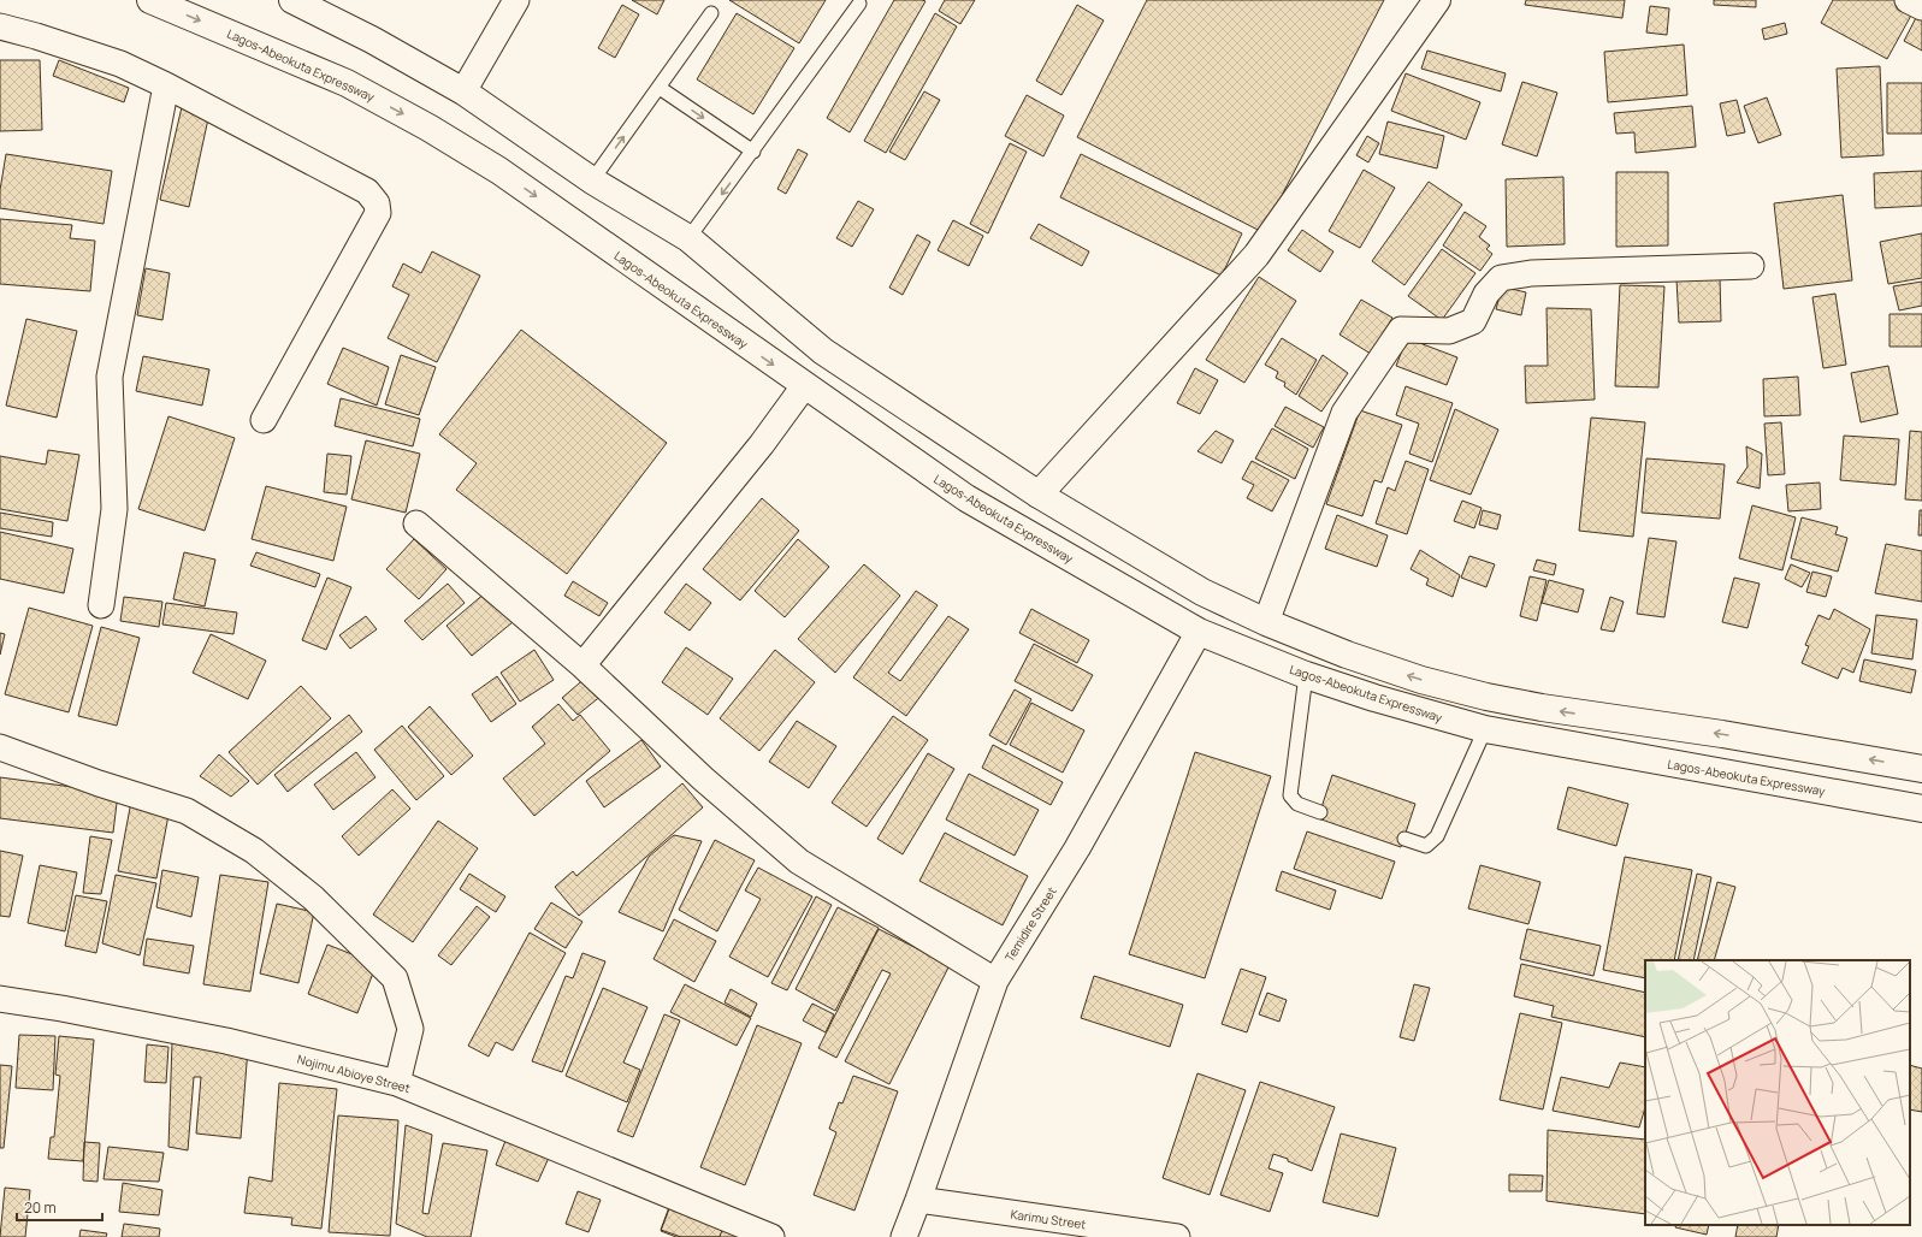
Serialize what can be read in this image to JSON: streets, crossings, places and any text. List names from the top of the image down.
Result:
{
  "streets": {
    "main road": ["Lagos-Abeokuta Expressway"],
    "street": ["Temidire Street", "Nojimu Abioye Street", "Karimu Street"]
  },
  "crossings": [
    ["Lagos-Abeokuta Expressway", "Temidire Street"],
    ["Temidire Street", "Karimu Street"]
  ],
  "scale_bar": "20 m"
}
